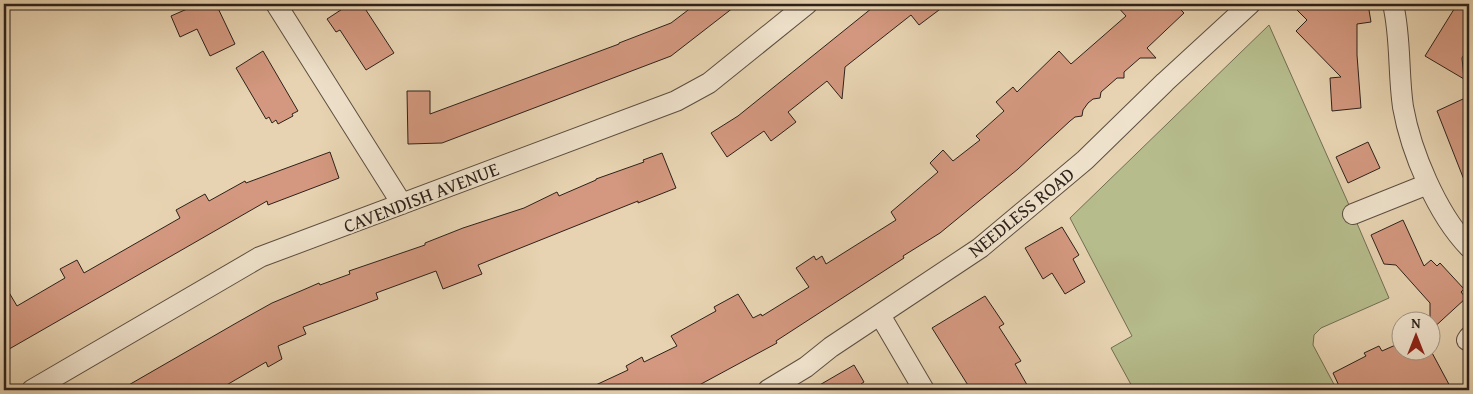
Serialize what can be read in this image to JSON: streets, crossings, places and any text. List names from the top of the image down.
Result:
{
  "streets": {
    "street": ["CAVENDISH AVENUE", "NEEDLESS ROAD"]
  },
  "north": "top"
}
